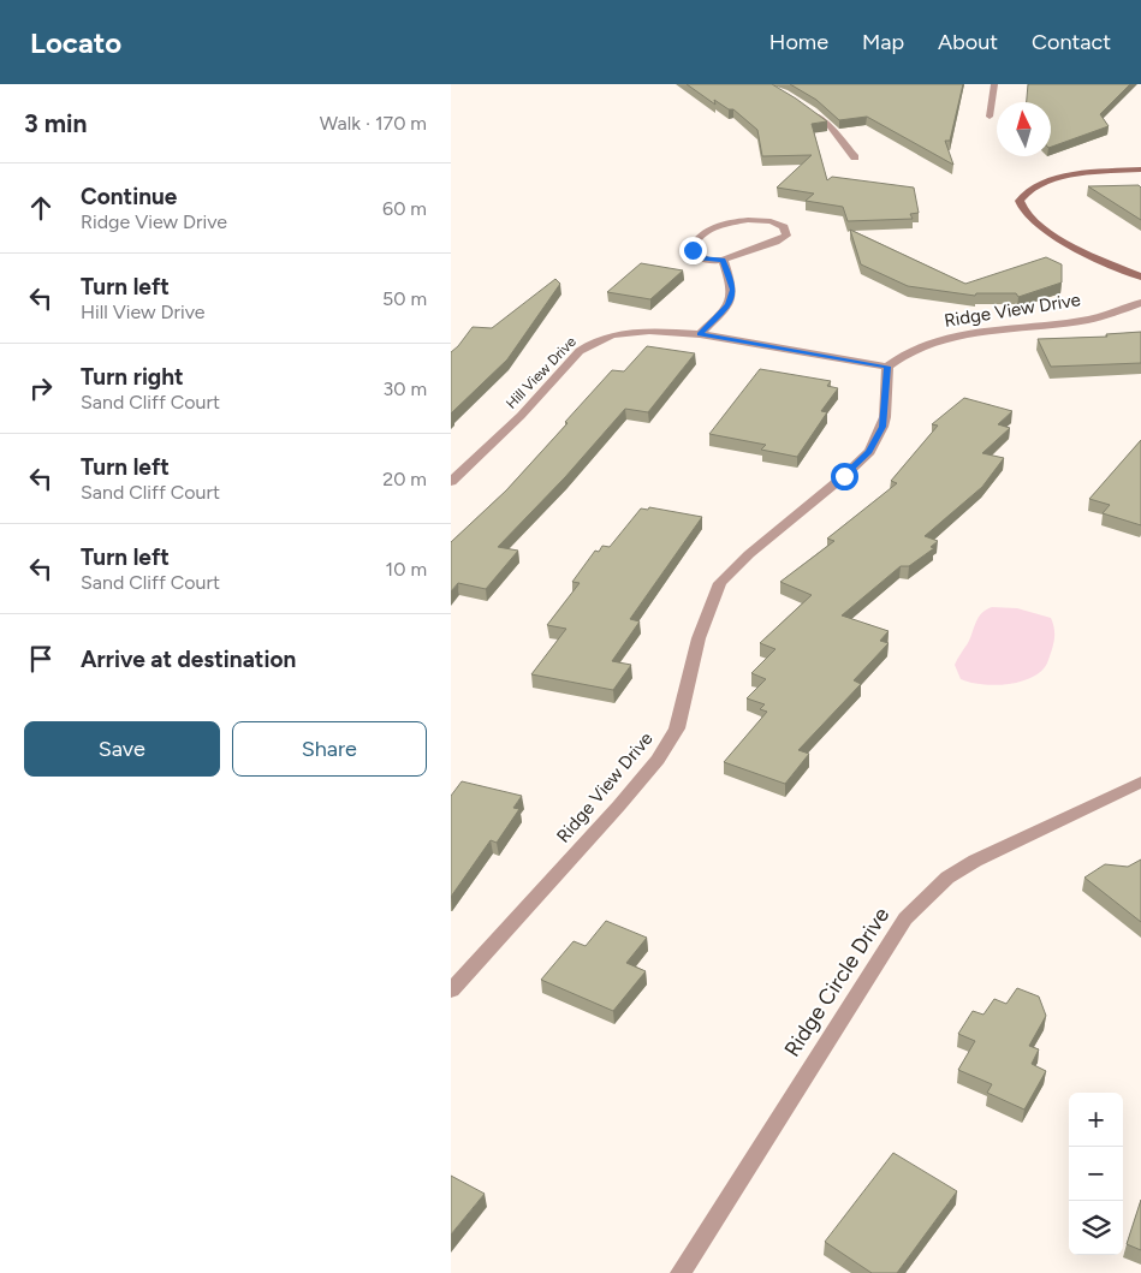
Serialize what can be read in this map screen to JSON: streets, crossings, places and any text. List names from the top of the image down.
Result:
{
  "streets": {
    "street": ["Ridge View Drive", "Hill View Drive", "Ridge Circle Drive"]
  },
  "crossings": [
    ["Ridge View Drive", "Hill View Drive"]
  ],
  "north": "top",
  "page": {
    "header": "Locato",
    "nav": [
      "Home",
      "Map",
      "About",
      "Contact"
    ],
    "heading": ["3 min", "Walk · 170 m"],
    "list": [
      ["Continue", "Ridge View Drive", "60 m"],
      ["Turn left", "Hill View Drive", "50 m"],
      ["Turn right", "Sand Cliff Court", "30 m"],
      ["Turn left", "Sand Cliff Court", "20 m"],
      ["Turn left", "Sand Cliff Court", "10 m"],
      "Arrive at destination"
    ],
    "buttons": ["Save", "Share"],
    "map_buttons": ["+", "−"]
  }
}
